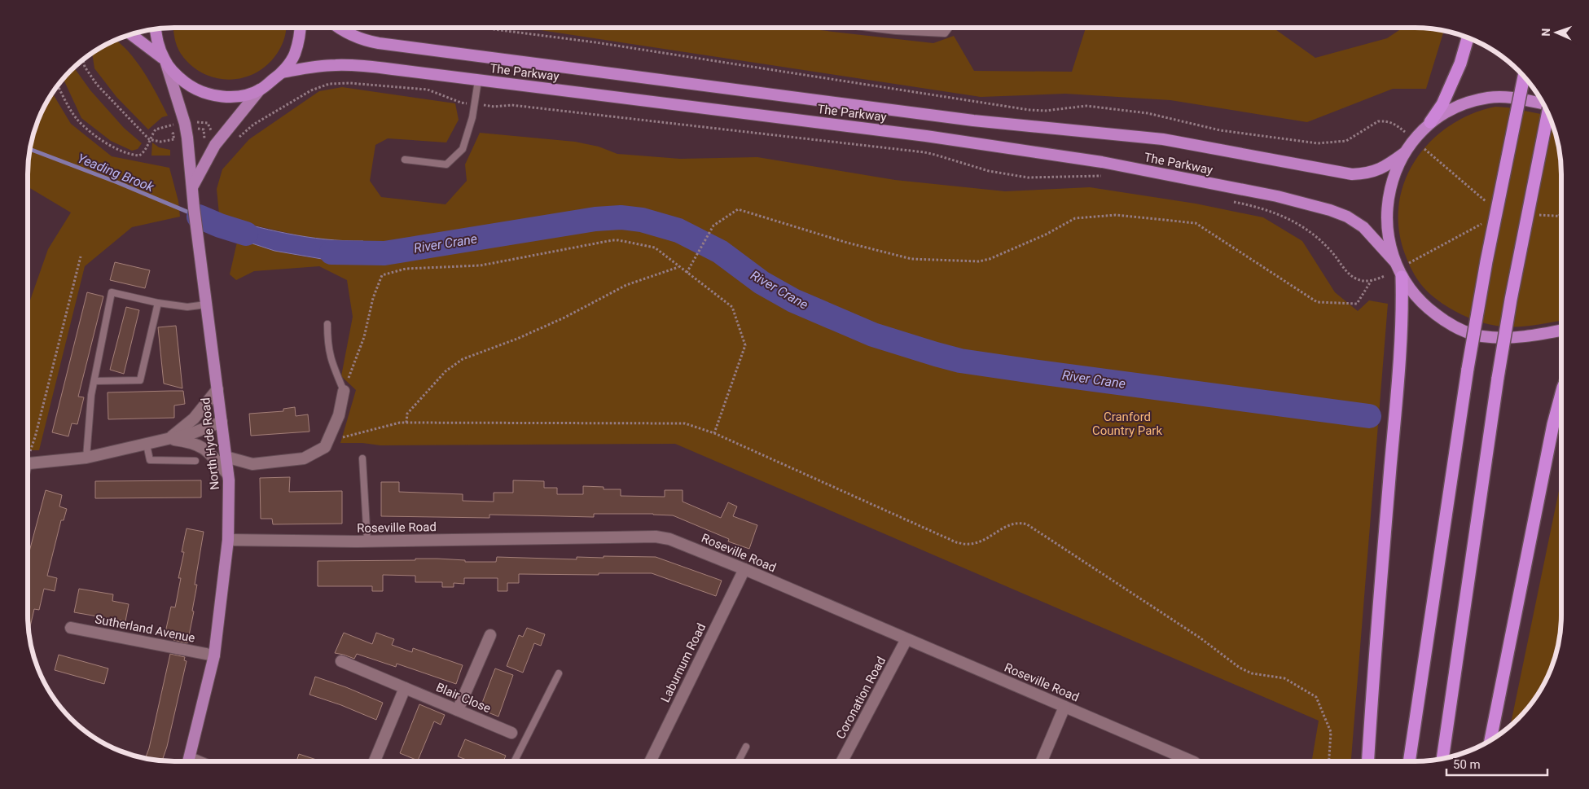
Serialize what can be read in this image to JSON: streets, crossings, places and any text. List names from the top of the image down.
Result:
{
  "streets": {
    "highway": ["The Parkway"],
    "main road": ["North Hyde Road"],
    "street": [
      "Roseville Road",
      "Sutherland Avenue",
      "Laburnum Road",
      "Blair Close",
      "Coronation Road"
    ]
  },
  "crossings": [
    ["North Hyde Road", "Roseville Road"],
    ["North Hyde Road", "Sutherland Avenue"],
    ["Roseville Road", "Laburnum Road"],
    ["Roseville Road", "Coronation Road"]
  ],
  "water": ["Yeading Brook", "River Crane"],
  "parks": ["Cranford Country Park"],
  "scale_bar": "50 m",
  "north": "left"
}
